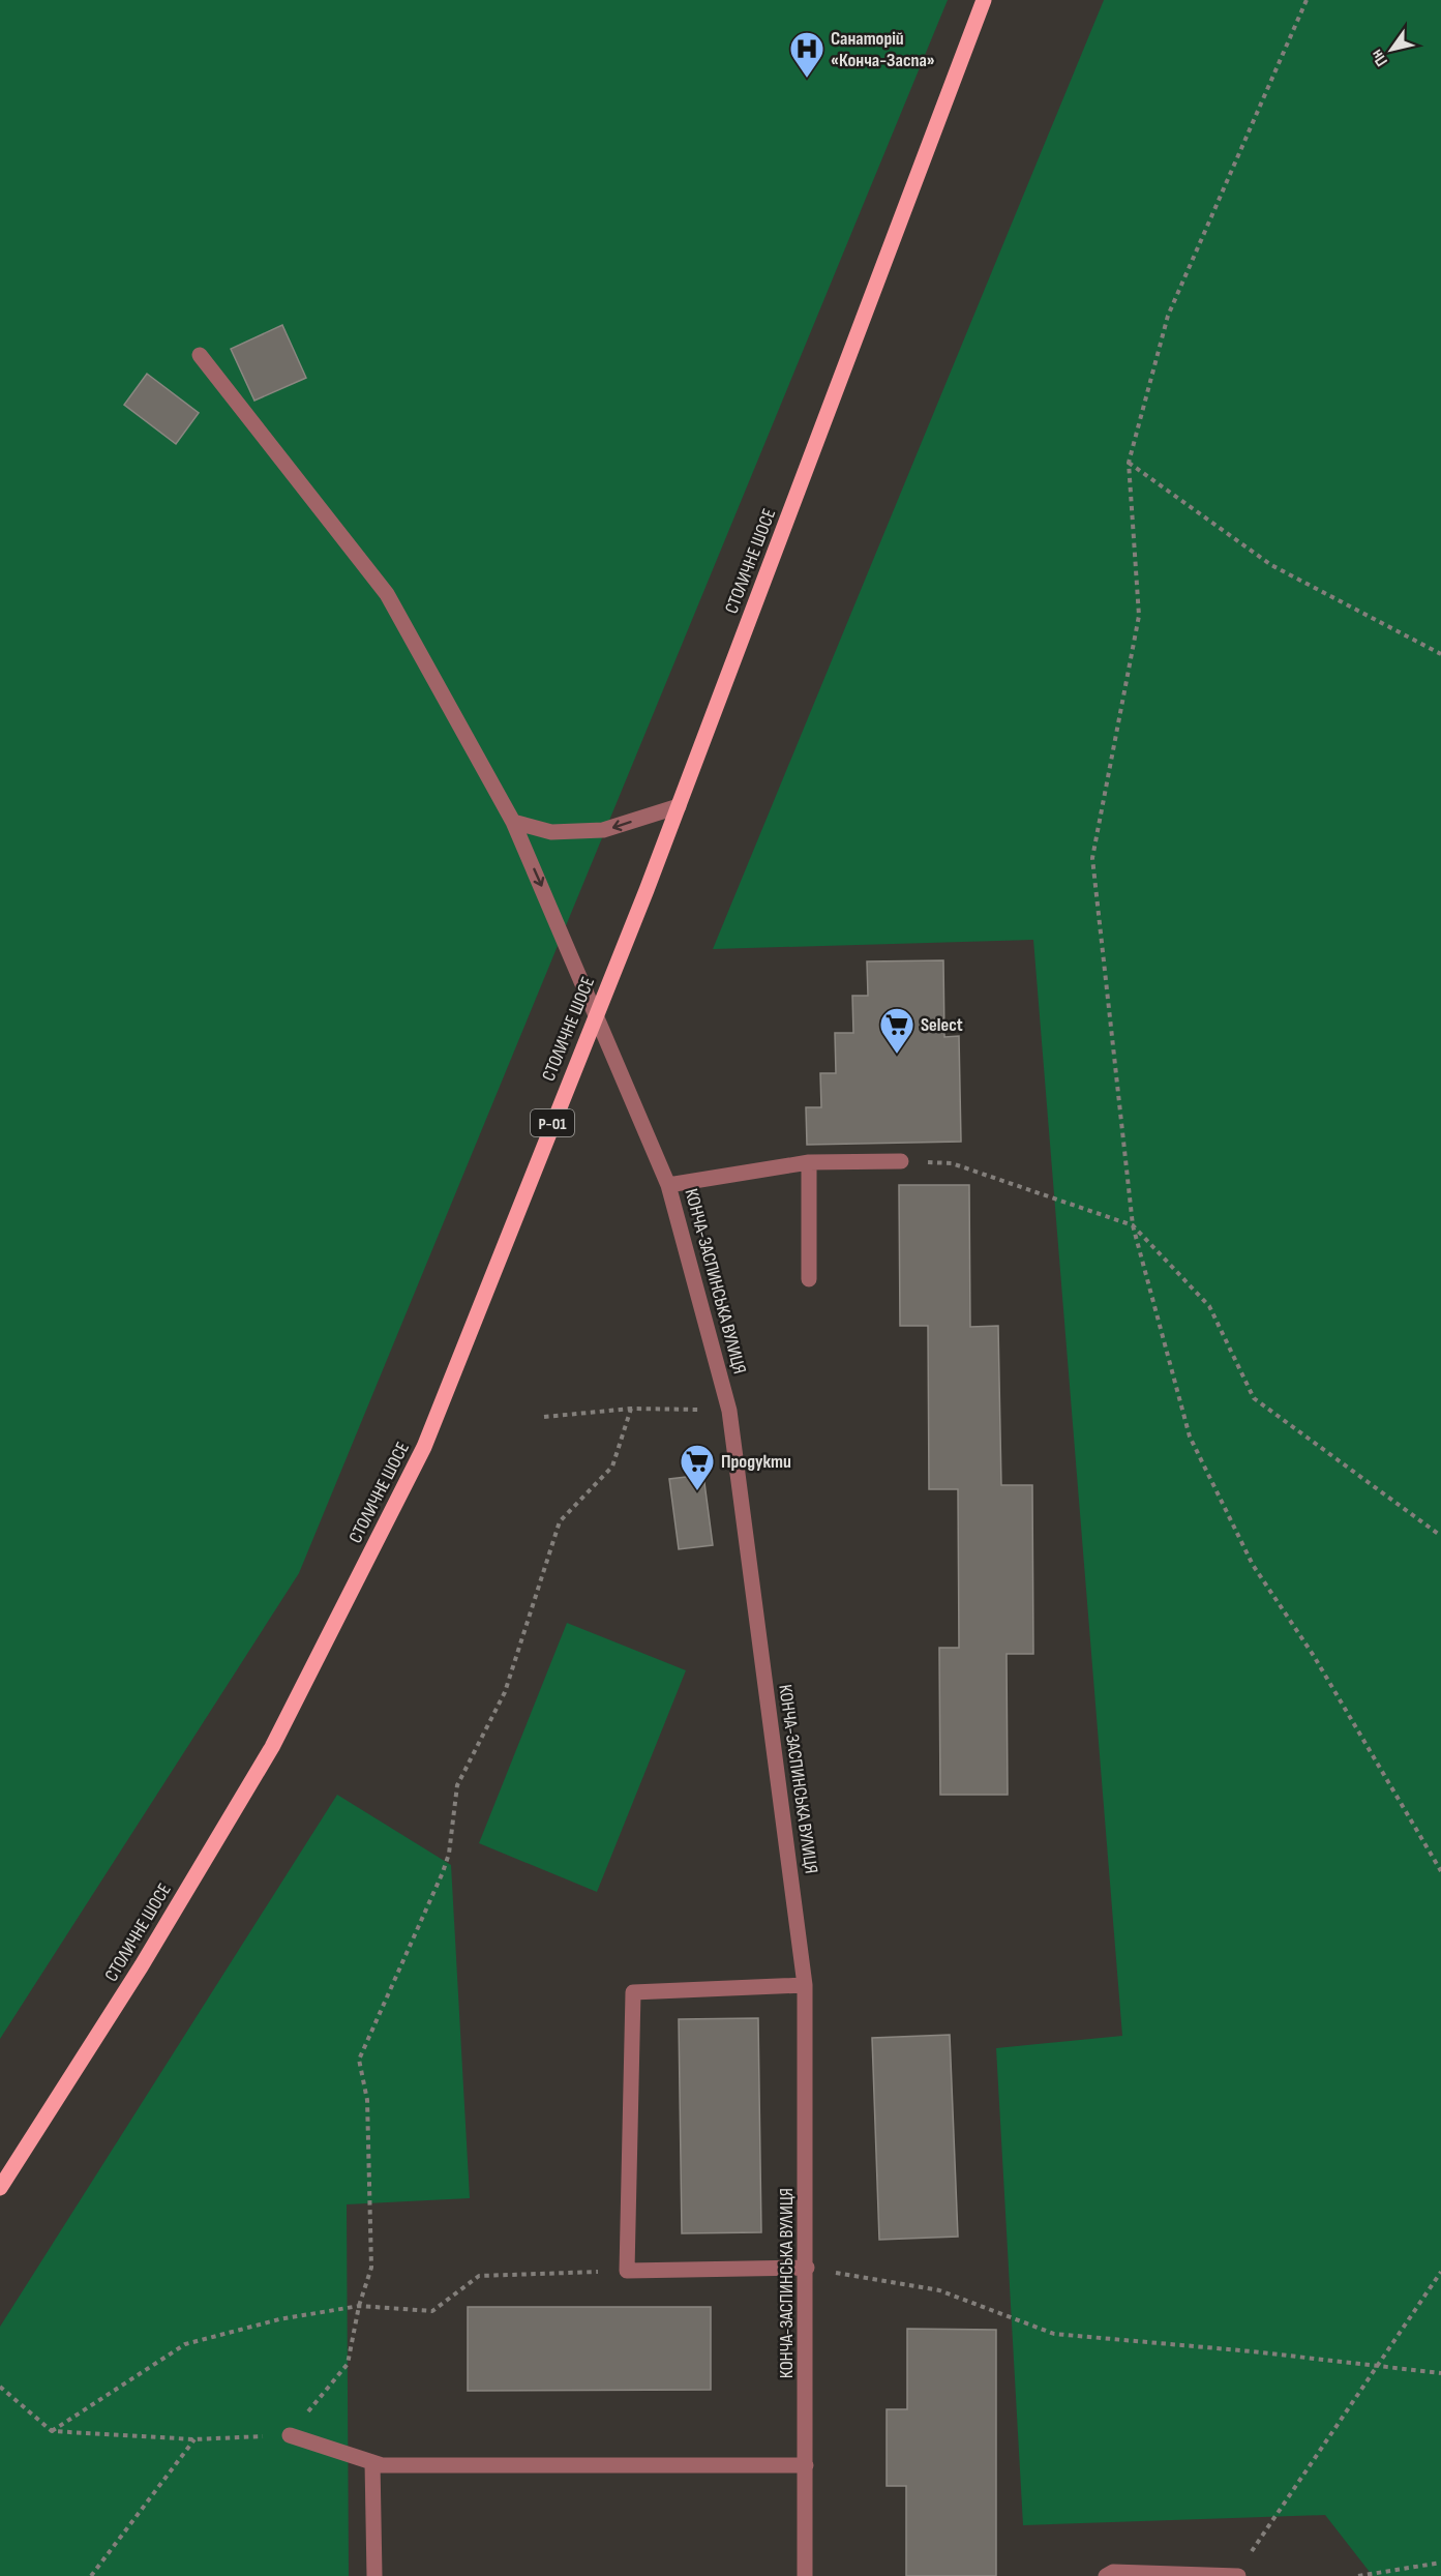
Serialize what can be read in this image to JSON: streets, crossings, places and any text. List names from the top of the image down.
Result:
{
  "streets": {
    "main road": ["СТОЛИЧНЕ ШОСЕ", "Р-01"],
    "street": ["КОНЧА-ЗАСПИНСЬКА ВУЛИЦЯ"]
  },
  "crossings": [
    ["СТОЛИЧНЕ ШОСЕ", "КОНЧА-ЗАСПИНСЬКА ВУЛИЦЯ"]
  ],
  "places": {
    "hospital": ["Санаторій «Конча-Заспа»"],
    "supermarket": ["Select", "Продукти"]
  },
  "north": "bottom left"
}
